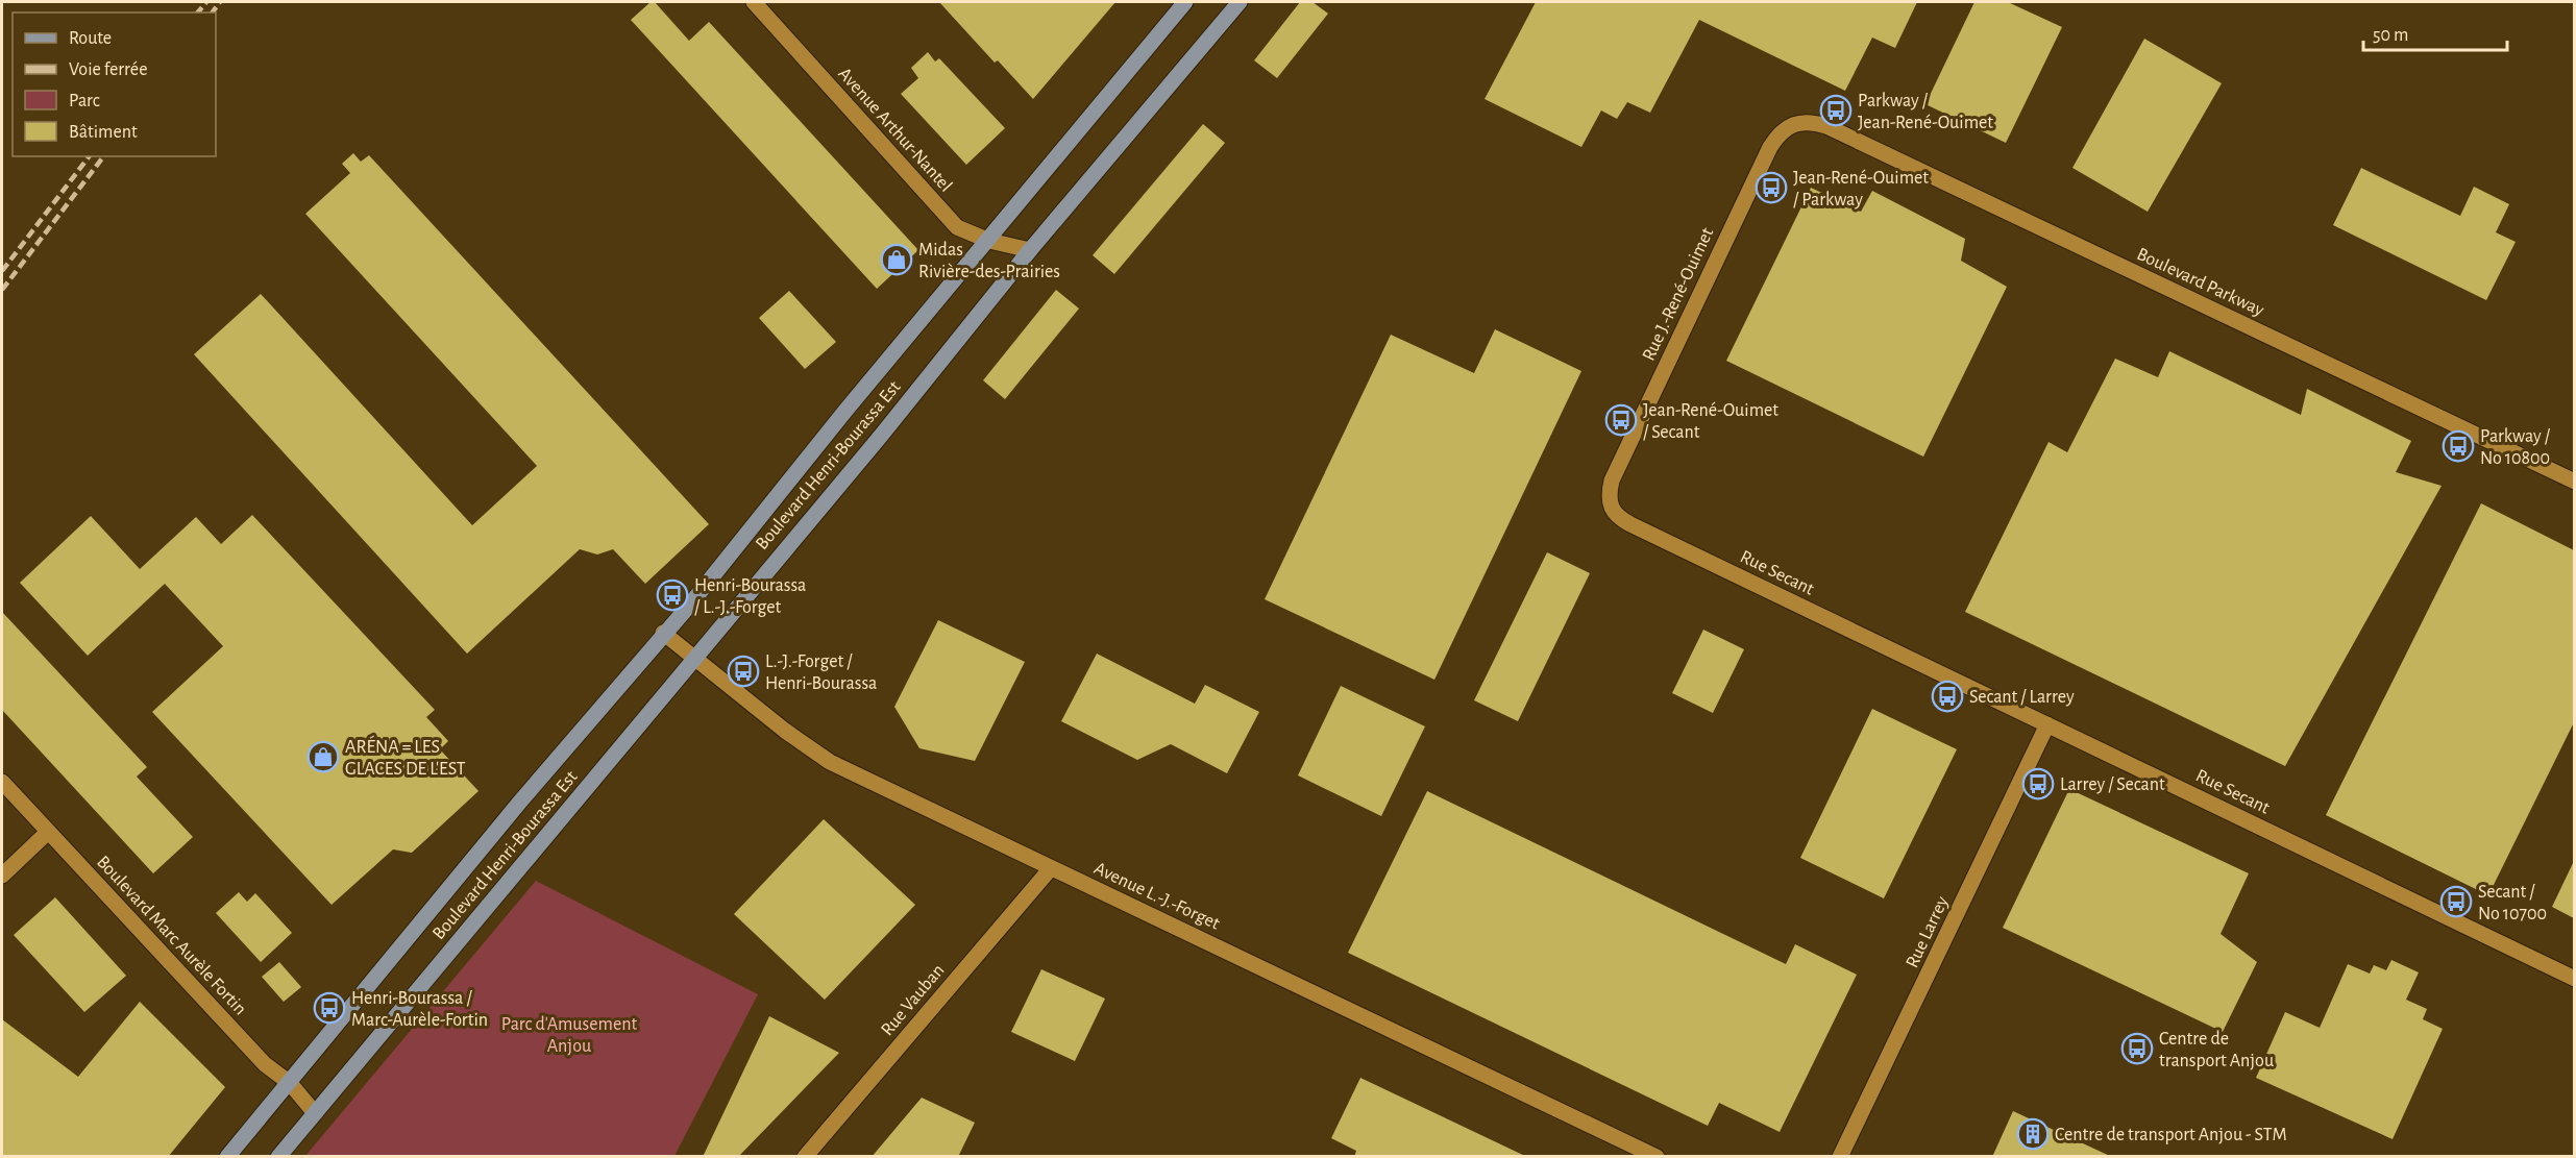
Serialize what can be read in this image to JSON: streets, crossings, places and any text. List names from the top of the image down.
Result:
{
  "streets": {
    "main road": ["Boulevard Henri-Bourassa Est"],
    "street": [
      "Avenue Arthur-Nantel",
      "Boulevard Parkway",
      "Rue J.-René-Ouimet",
      "Rue Secant",
      "Avenue L.-J.-Forget",
      "Rue Larrey",
      "Boulevard Marc Aurèle Fortin",
      "Rue Vauban"
    ]
  },
  "crossings": [
    ["Avenue Arthur-Nantel", "Boulevard Henri-Bourassa Est"],
    ["Boulevard Parkway", "Rue J.-René-Ouimet"],
    ["Rue J.-René-Ouimet", "Rue Secant"],
    ["Boulevard Henri-Bourassa Est", "Avenue L.-J.-Forget"],
    ["Boulevard Henri-Bourassa Est", "Boulevard Marc Aurèle Fortin"],
    ["Rue Secant", "Rue Larrey"],
    ["Avenue L.-J.-Forget", "Rue Vauban"]
  ],
  "parks": ["Parc d'Amusement Anjou"],
  "places": {
    "bus stop": [
      "Parkway / Jean-René-Ouimet",
      "Jean-René-Ouimet / Parkway",
      "Jean-René-Ouimet / Secant",
      "Parkway / No 10800",
      "Henri-Bourassa / L.-J.-Forget",
      "L.-J.-Forget / Henri-Bourassa",
      "Secant / Larrey",
      "Larrey / Secant",
      "Secant / No 10700",
      "Henri-Bourassa / Marc-Aurèle-Fortin",
      "Centre de transport Anjou"
    ],
    "shop": ["Midas Rivière-des-Prairies", "ARÉNA = LES GLACES DE L'EST"],
    "building": ["Centre de transport Anjou - STM"]
  },
  "legend": [
    "Route",
    "Voie ferrée",
    "Parc",
    "Bâtiment"
  ],
  "scale_bar": "50 m"
}
